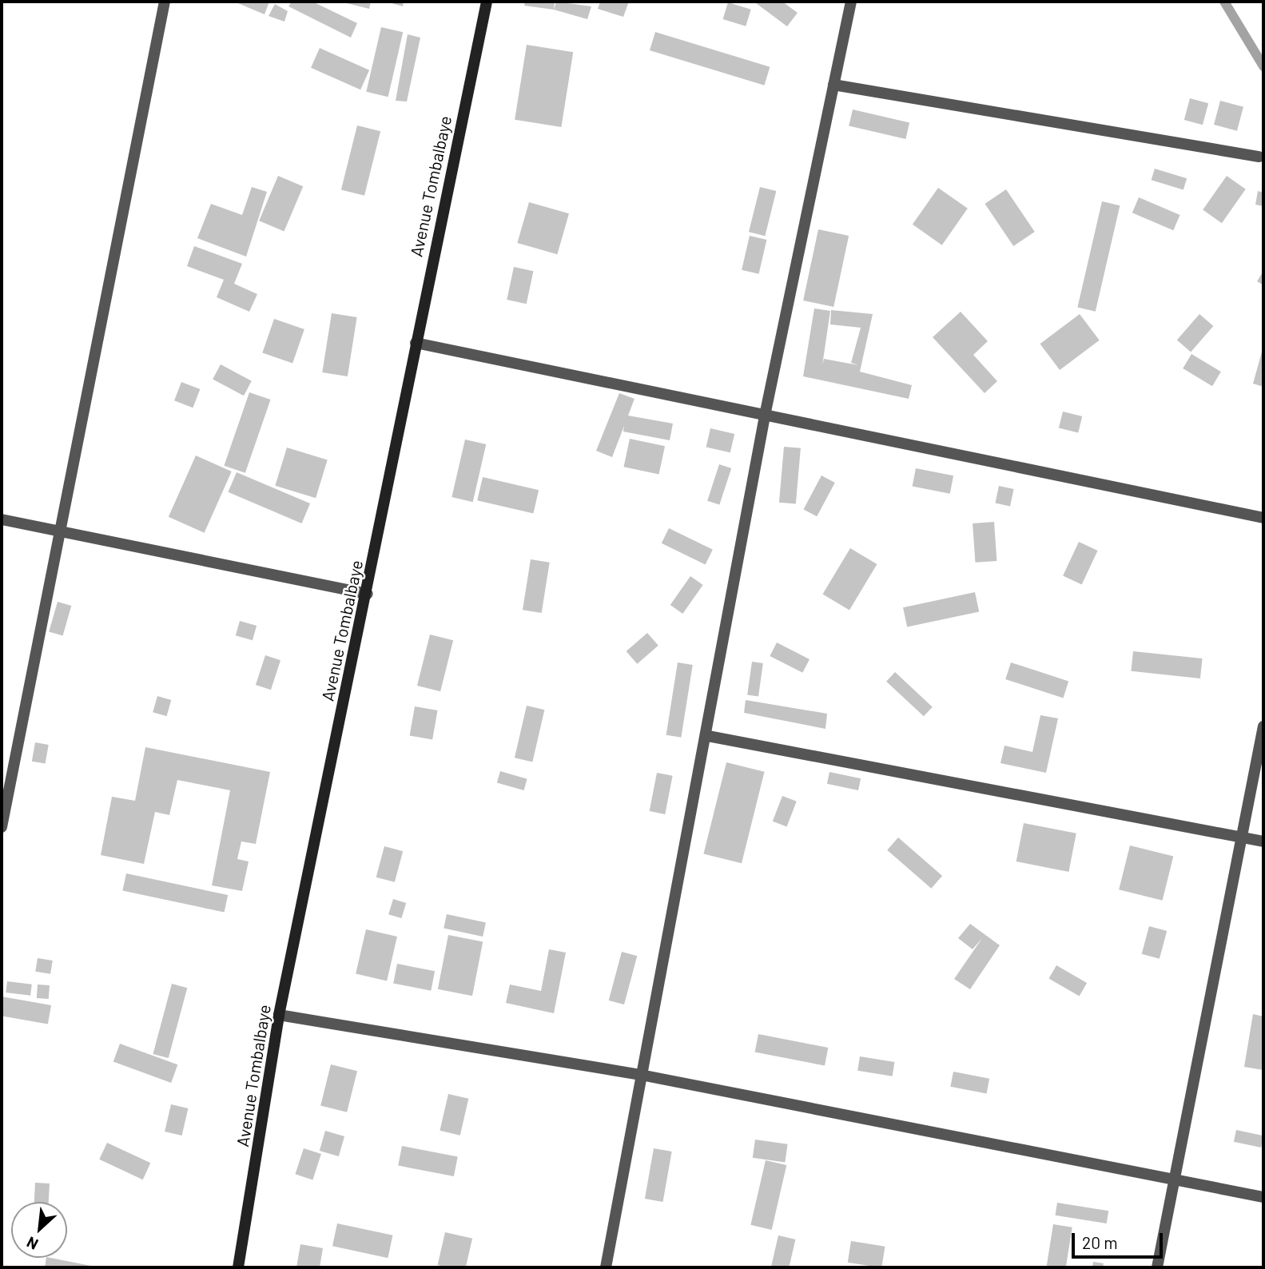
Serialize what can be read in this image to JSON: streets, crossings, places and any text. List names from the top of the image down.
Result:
{
  "streets": {
    "main road": ["Avenue Tombalbaye"]
  },
  "scale_bar": "20 m",
  "north": "bottom left"
}
